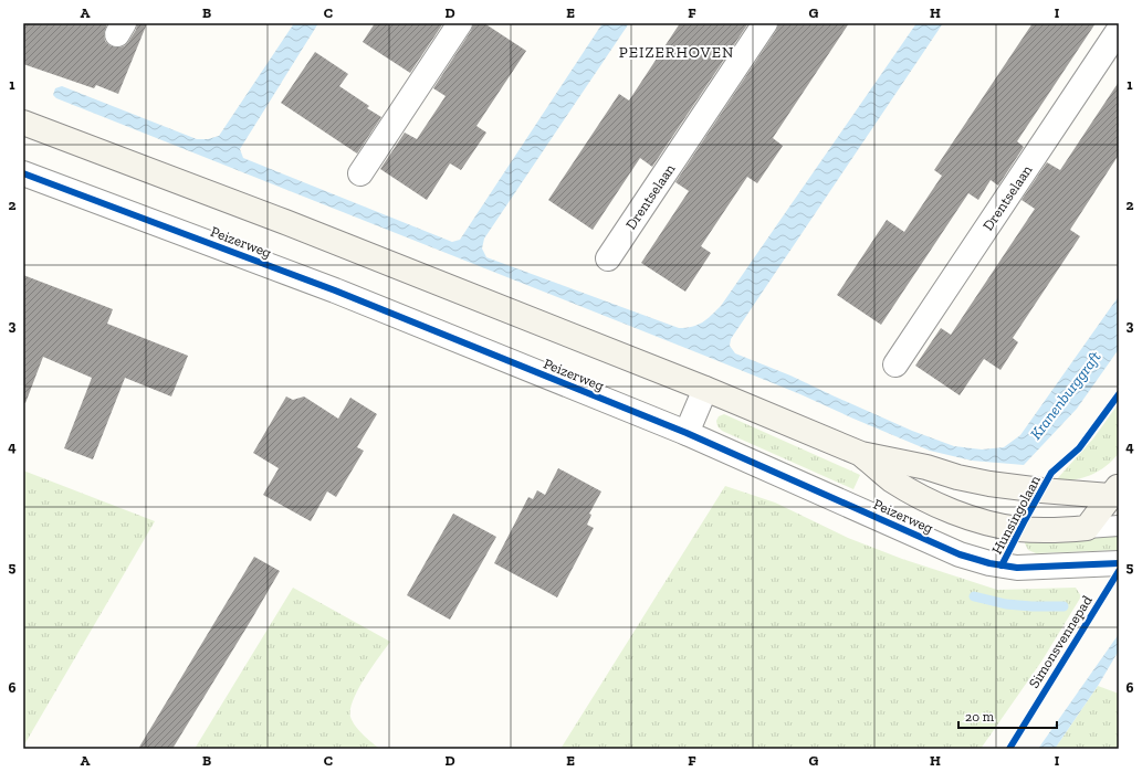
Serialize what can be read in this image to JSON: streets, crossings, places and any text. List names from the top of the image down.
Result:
{
  "streets": {
    "street": ["Drentselaan", "Peizerweg"],
    "cycle path": ["Hunsingolaan", "Simonsvennepad"]
  },
  "districts": ["PEIZERHOVEN"],
  "water": ["Kranenburggraft"],
  "scale_bar": "20 m",
  "grid": {
    "columns": [
      "A",
      "B",
      "C",
      "D",
      "E",
      "F",
      "G",
      "H",
      "I"
    ],
    "rows": [
      "1",
      "2",
      "3",
      "4",
      "5",
      "6"
    ]
  }
}
